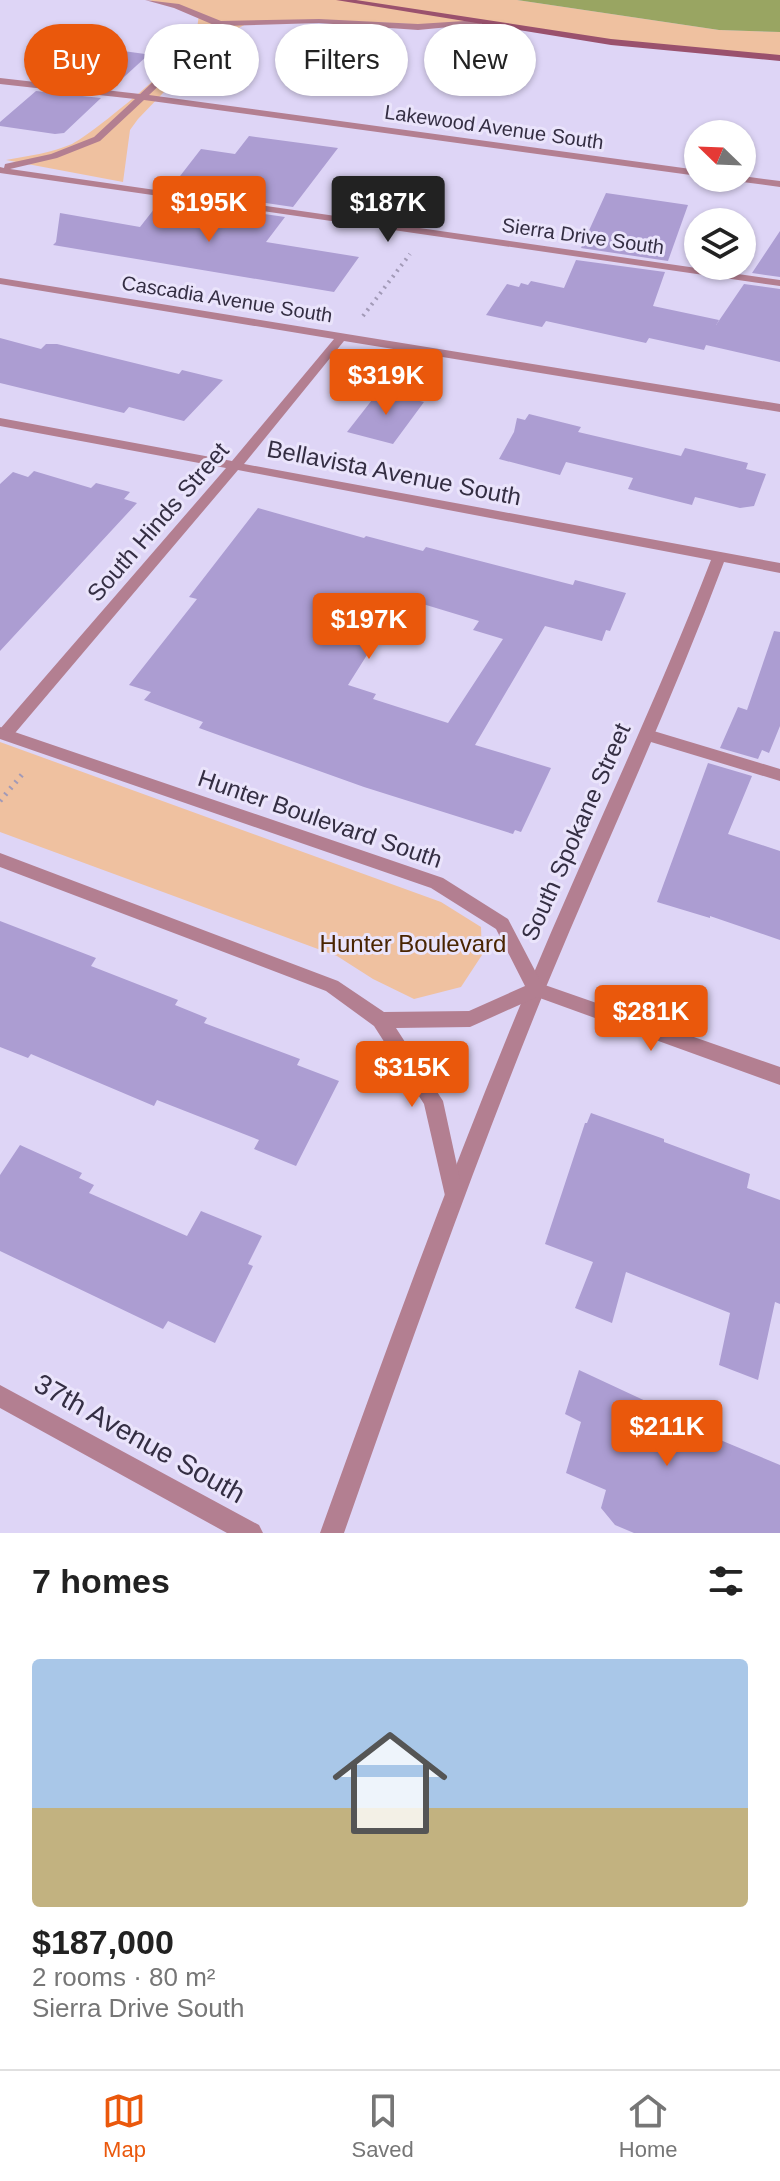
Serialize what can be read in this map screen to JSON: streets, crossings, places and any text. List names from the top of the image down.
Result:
{
  "streets": {
    "street": [
      "Lakewood Avenue South",
      "Sierra Drive South",
      "Cascadia Avenue South",
      "Bellavista Avenue South",
      "South Hinds Street",
      "Hunter Boulevard South",
      "South Spokane Street",
      "37th Avenue South"
    ]
  },
  "crossings": [
    ["Cascadia Avenue South", "South Hinds Street"],
    ["Bellavista Avenue South", "South Hinds Street"],
    ["Bellavista Avenue South", "South Spokane Street"],
    ["South Hinds Street", "Hunter Boulevard South"],
    ["Hunter Boulevard South", "South Spokane Street"]
  ],
  "parks": ["Hunter Boulevard"],
  "north": "top left",
  "page": {
    "chip": [
      "Buy",
      "Rent",
      "Filters",
      "New"
    ],
    "price": [
      "$195K",
      "$187K",
      "$319K",
      "$197K",
      "$281K",
      "$315K",
      "$211K"
    ],
    "heading": "7 homes",
    "list": [
      {
        "name": "$187,000",
        "note": "2 rooms · 80 m² · Sierra Drive South"
      }
    ],
    "tabs": ["Map", "Saved", "Home"]
  }
}
